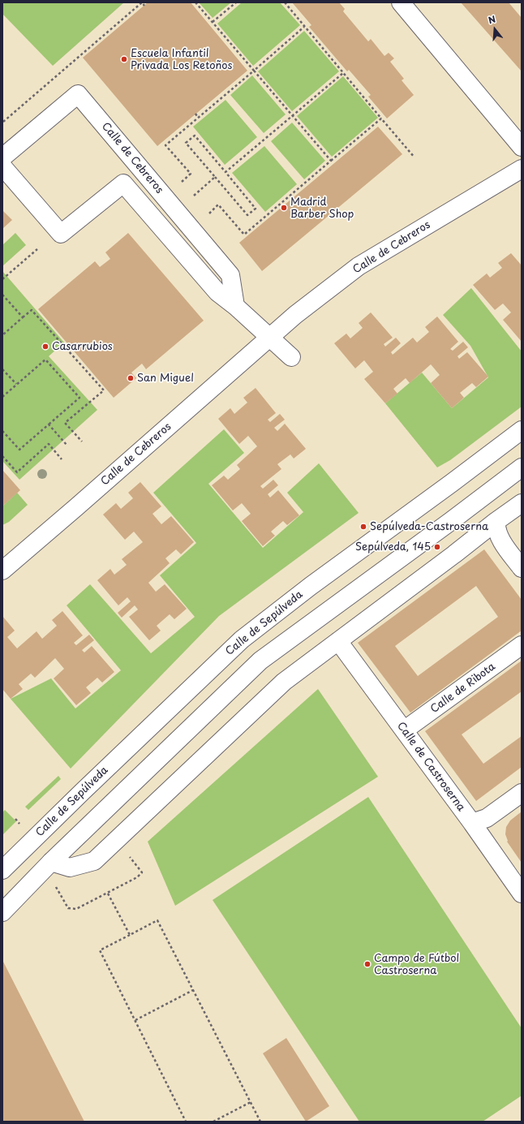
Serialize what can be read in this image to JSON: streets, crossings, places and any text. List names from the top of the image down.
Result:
{
  "streets": {
    "street": [
      "Calle de Cebreros",
      "Calle de Sepúlveda",
      "Calle de Ribota",
      "Calle de Castroserna"
    ]
  },
  "crossings": [
    ["Calle de Ribota", "Calle de Castroserna"]
  ],
  "places": [
    "Escuela Infantil Privada Los Retoños",
    "Madrid Barber Shop",
    "Casarrubios",
    "San Miguel",
    "Sepúlveda-Castroserna",
    "Sepúlveda, 145",
    "Campo de Fútbol Castroserna"
  ],
  "north": "top"
}
